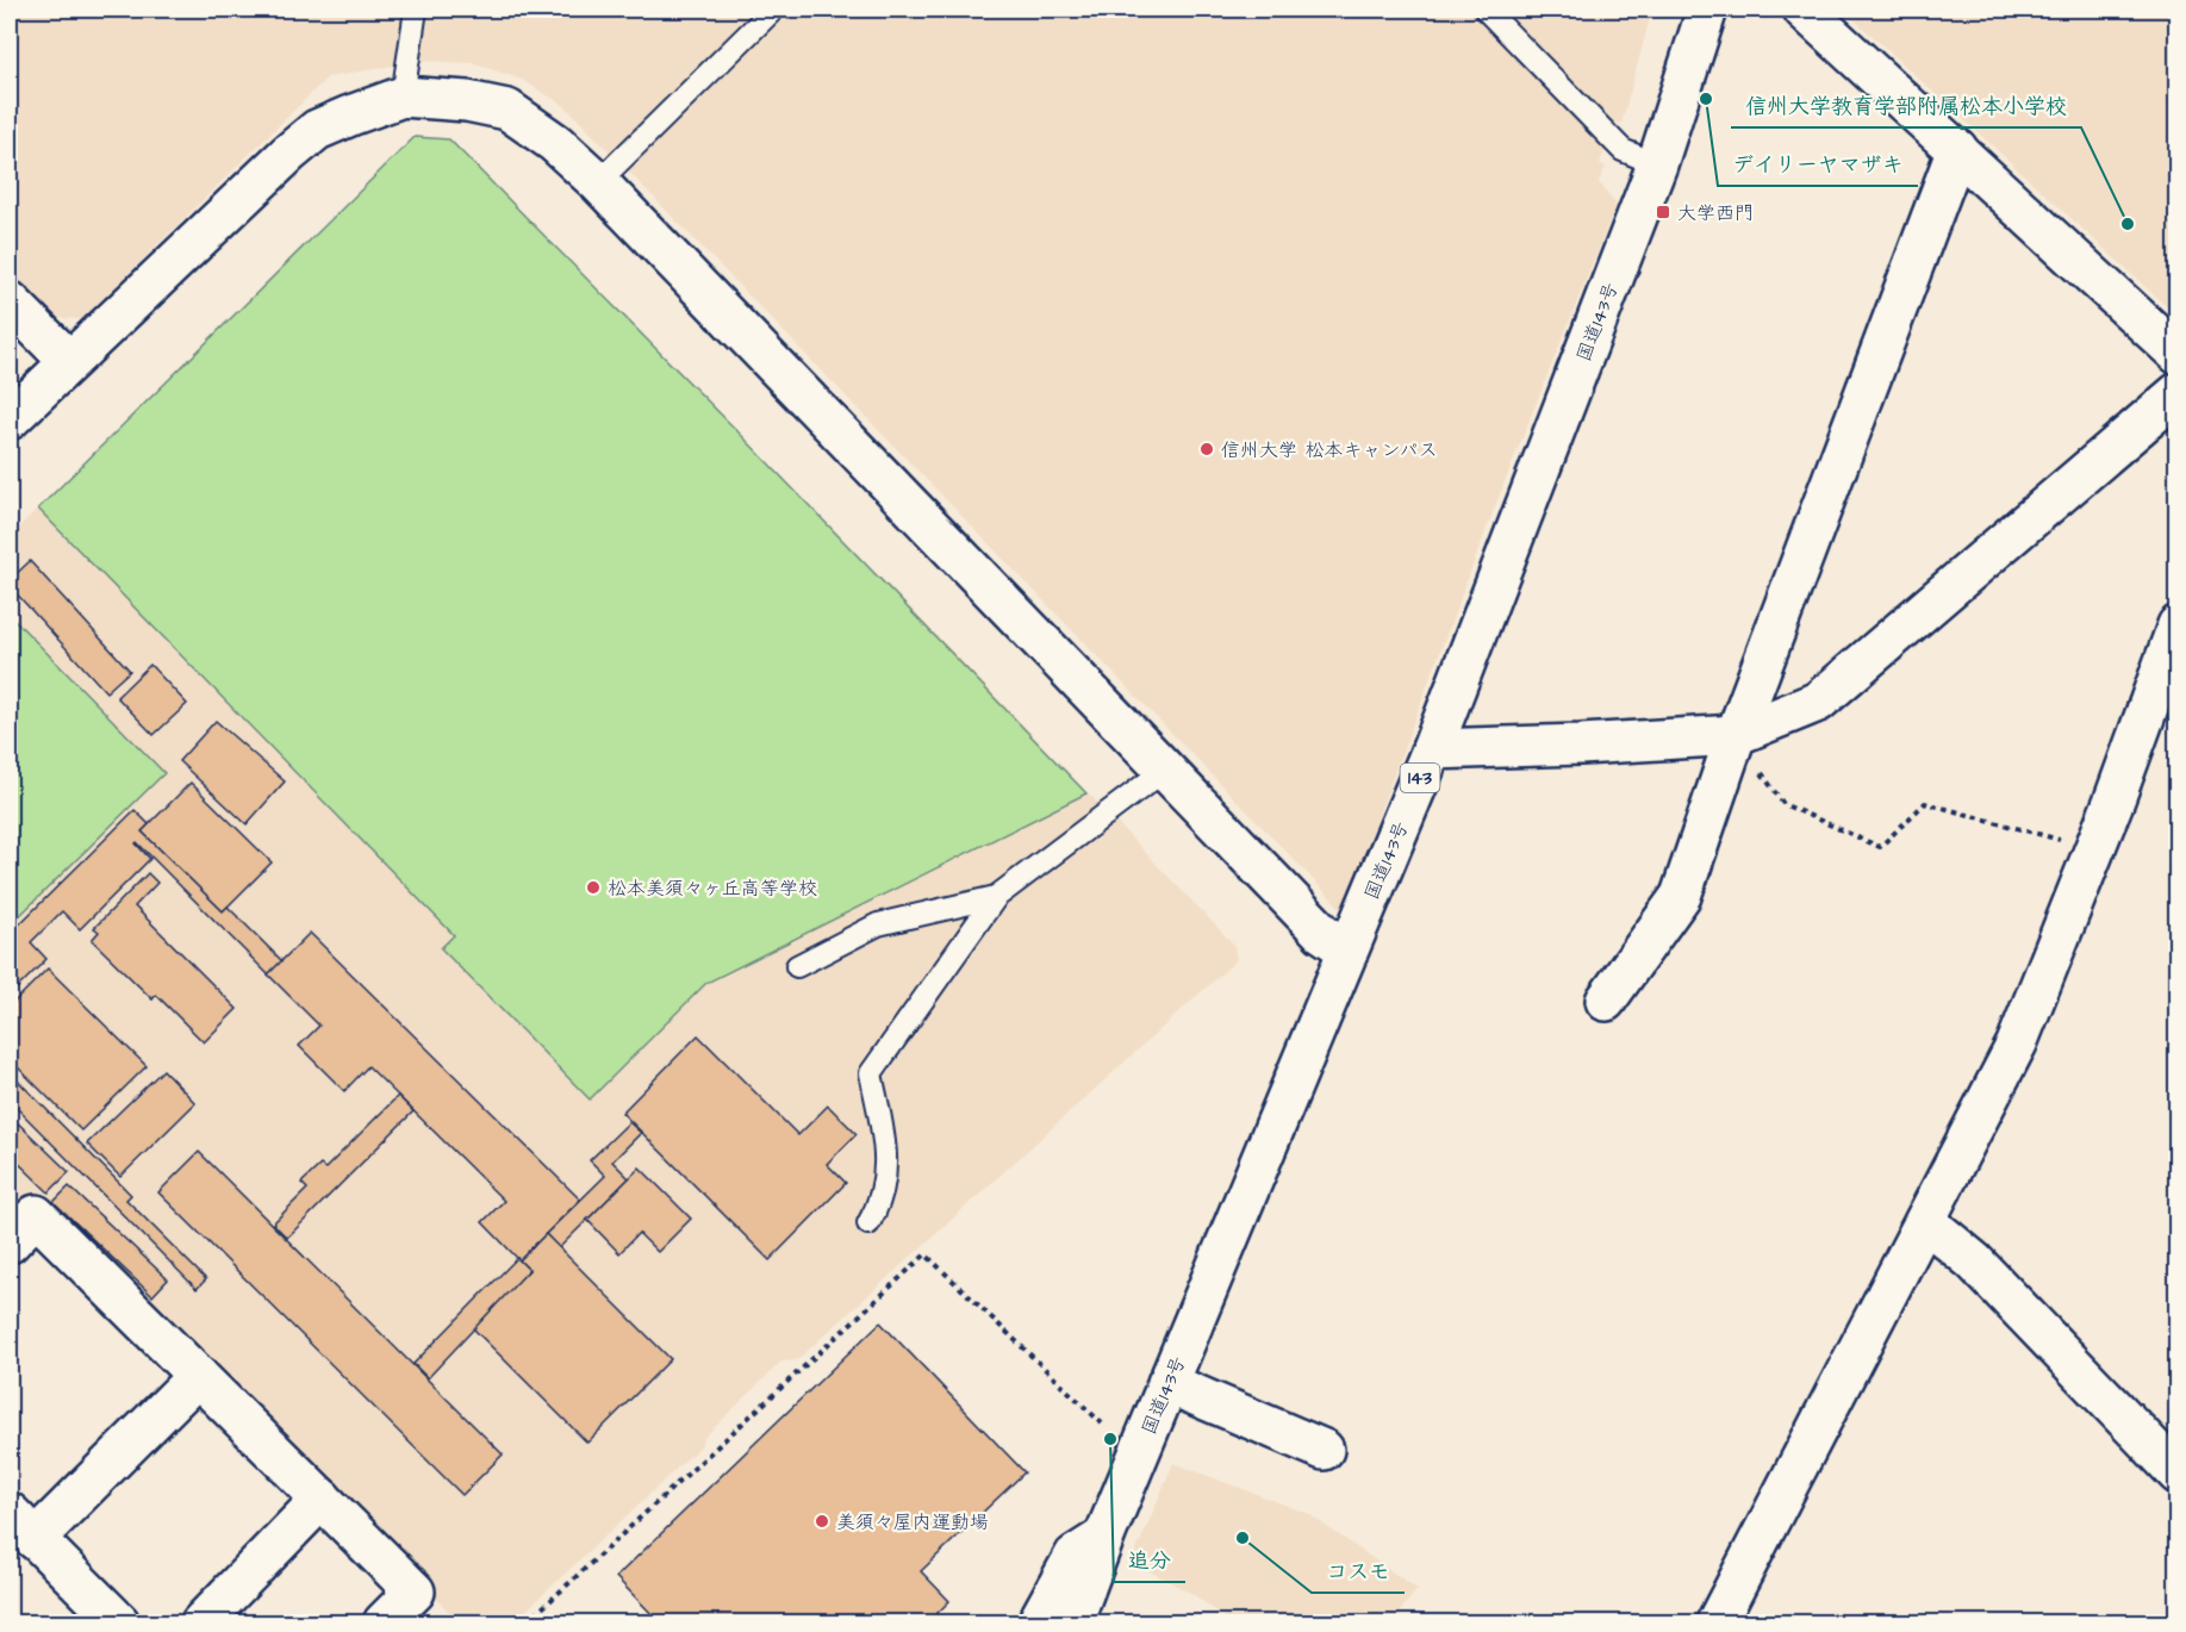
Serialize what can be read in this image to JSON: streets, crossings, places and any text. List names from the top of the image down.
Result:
{
  "streets": {
    "main road": ["国道143号", "143"]
  },
  "places": {
    "other": [
      "デイリーヤマザキ",
      "信州大学教育学部附属松本小学校",
      "信州大学 松本キャンパス",
      "松本美須々ヶ丘高等学校",
      "追分",
      "美須々屋内運動場",
      "コスモ"
    ],
    "transit": ["大学西門"]
  }
}
